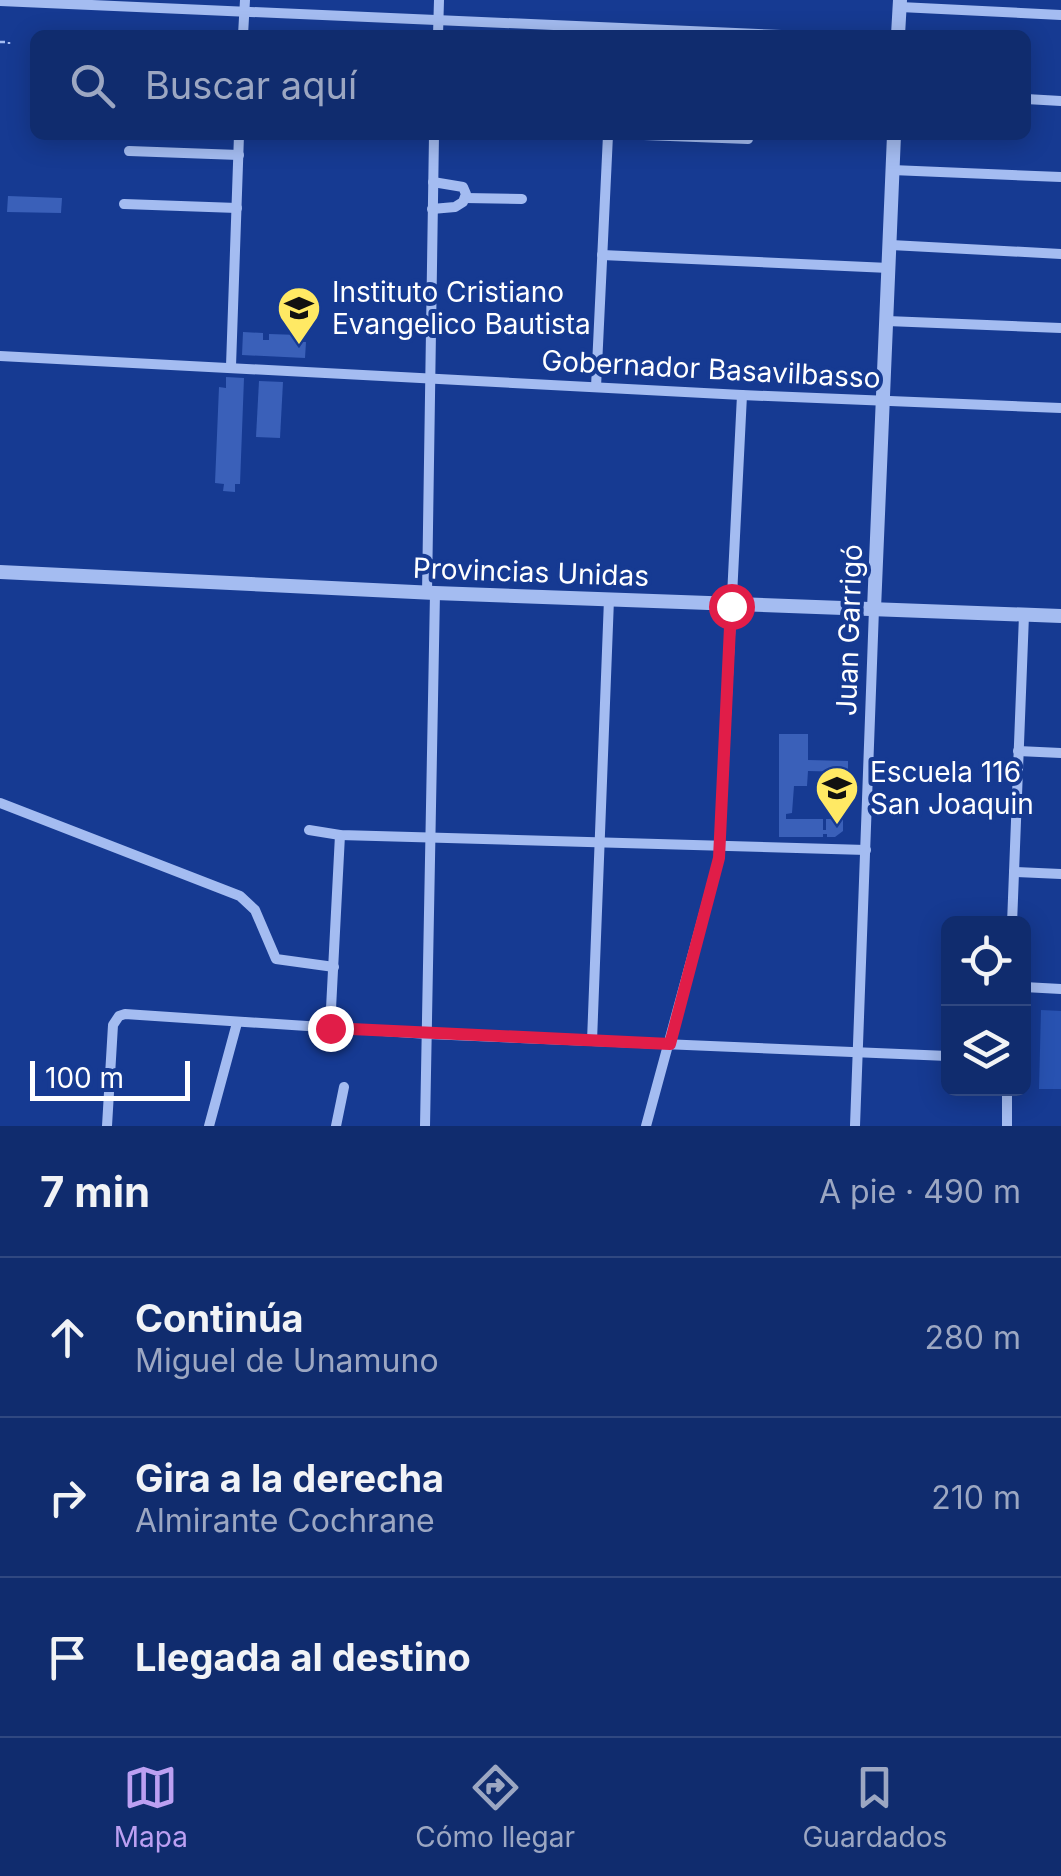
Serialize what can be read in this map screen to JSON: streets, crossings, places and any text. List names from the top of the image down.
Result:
{
  "streets": {
    "street": ["Gobernador Basavilbasso", "Provincias Unidas", "Juan Garrigó"]
  },
  "crossings": [
    ["Gobernador Basavilbasso", "Juan Garrigó"],
    ["Provincias Unidas", "Juan Garrigó"]
  ],
  "places": {
    "school or university": ["Instituto Cristiano Evangelico Bautista", "Escuela 116 San Joaquin"]
  },
  "scale_bar": "100 m",
  "page": {
    "search": "Buscar aquí",
    "scale": "100 m",
    "heading": ["7 min", "A pie · 490 m"],
    "list": [
      ["Continúa", "Miguel de Unamuno", "280 m"],
      ["Gira a la derecha", "Almirante Cochrane", "210 m"],
      "Llegada al destino"
    ],
    "nav": ["Mapa", "Cómo llegar", "Guardados"]
  }
}
